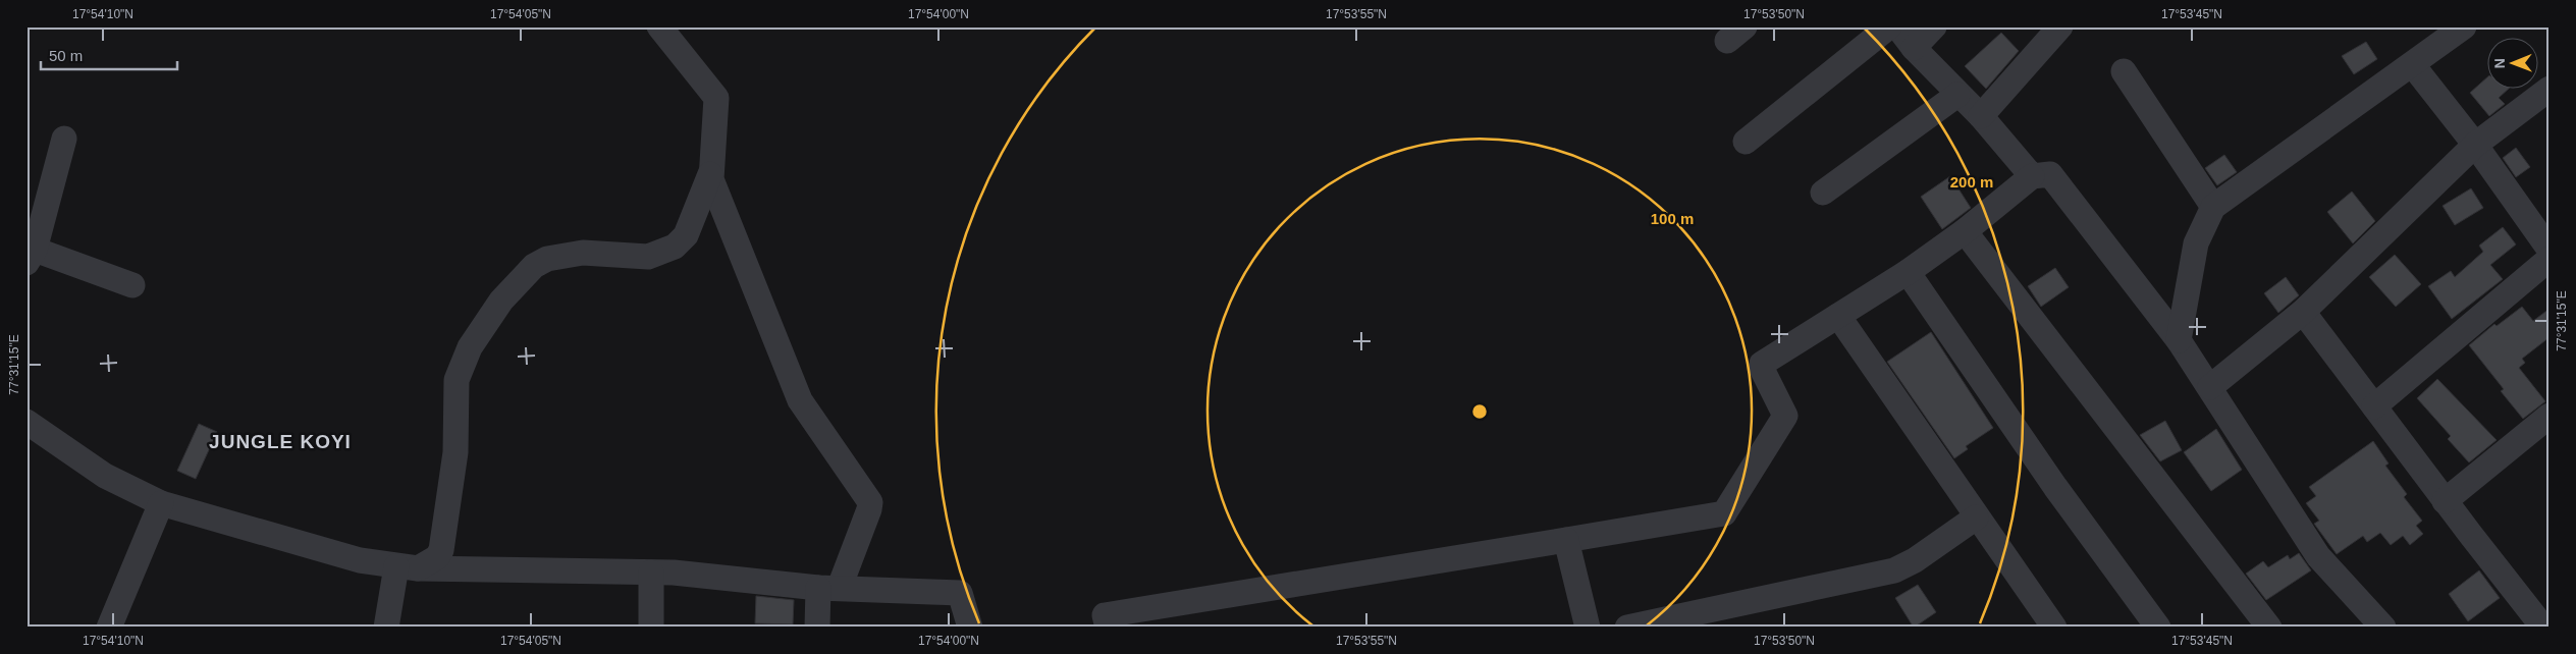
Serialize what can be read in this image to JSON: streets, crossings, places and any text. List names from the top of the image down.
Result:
{
  "districts": ["JUNGLE KOYI"],
  "scale_bar": "50 m",
  "north": "left",
  "coordinates": [
    "17°54'10\"N",
    "17°54'05\"N",
    "17°54'00\"N",
    "17°53'55\"N",
    "17°53'50\"N",
    "17°53'45\"N",
    "77°31'15\"E"
  ],
  "rings": ["200 m", "100 m"]
}
